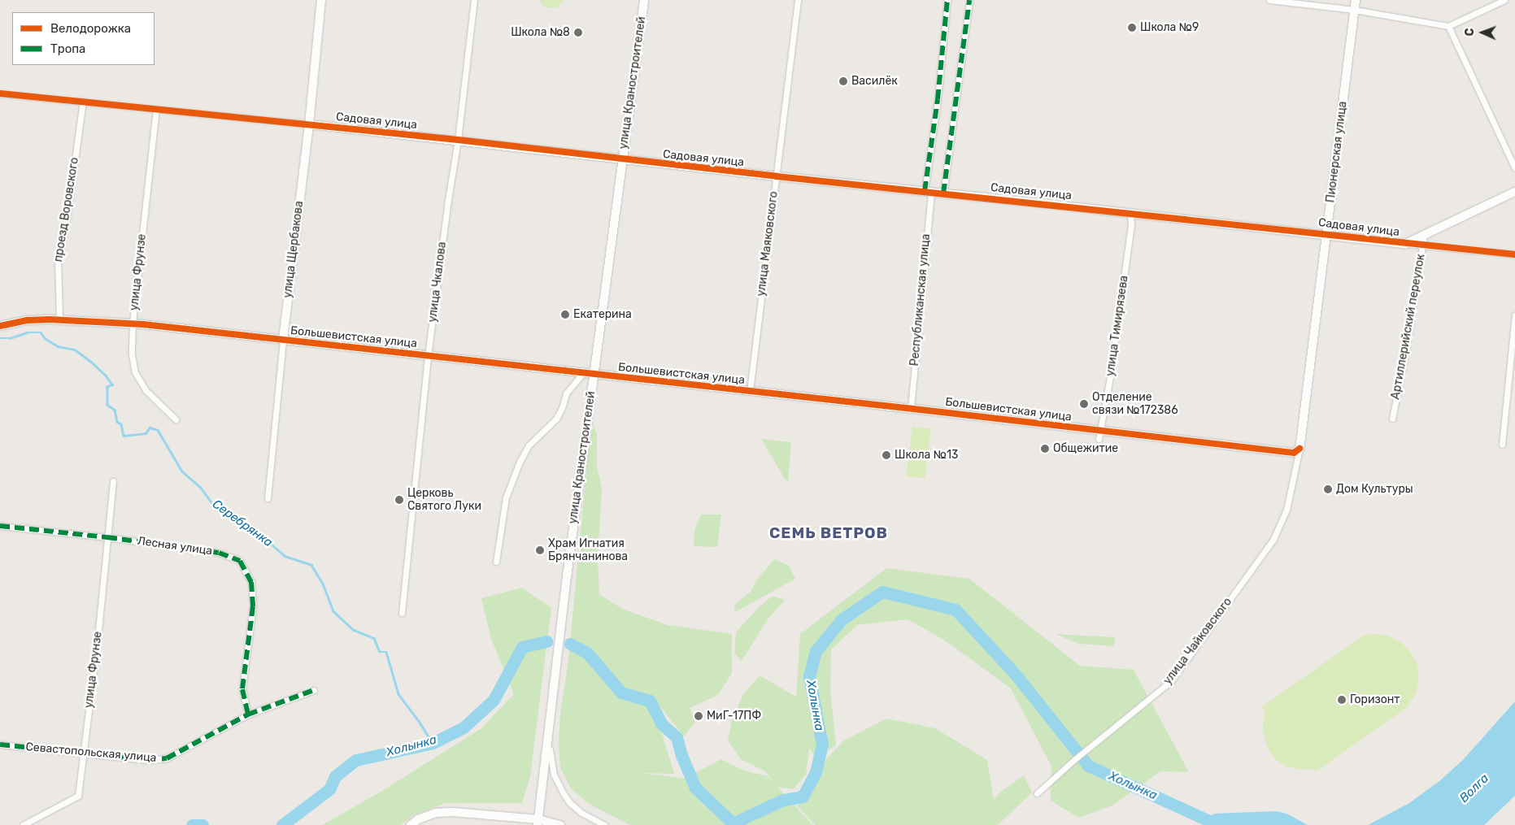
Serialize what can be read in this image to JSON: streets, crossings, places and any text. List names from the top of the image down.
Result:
{
  "streets": {
    "street": [
      "улица Краностроителей",
      "Садовая улица",
      "Пионерская улица",
      "проезд Воровского",
      "улица Маяковского",
      "улица Щербакова",
      "улица Фрунзе",
      "улица Чкалова",
      "Республиканская улица",
      "улица Тимирязева",
      "Артиллерийский переулок",
      "Большевистская улица",
      "Лесная улица",
      "улица Чайковского",
      "Севастопольская улица"
    ]
  },
  "crossings": [
    ["улица Краностроителей", "Садовая улица"],
    ["улица Краностроителей", "Большевистская улица"],
    ["Садовая улица", "Пионерская улица"],
    ["Садовая улица", "проезд Воровского"],
    ["Садовая улица", "улица Маяковского"],
    ["Садовая улица", "улица Щербакова"],
    ["Садовая улица", "улица Фрунзе"],
    ["Садовая улица", "улица Чкалова"],
    ["Садовая улица", "Республиканская улица"],
    ["Садовая улица", "улица Тимирязева"],
    ["Пионерская улица", "Большевистская улица"],
    ["Пионерская улица", "улица Чайковского"],
    ["проезд Воровского", "Большевистская улица"],
    ["улица Маяковского", "Большевистская улица"],
    ["улица Щербакова", "Большевистская улица"],
    ["улица Фрунзе", "Большевистская улица"],
    ["улица Фрунзе", "Лесная улица"],
    ["улица Фрунзе", "Севастопольская улица"],
    ["улица Чкалова", "Большевистская улица"],
    ["Республиканская улица", "Большевистская улица"],
    ["улица Тимирязева", "Большевистская улица"],
    ["Большевистская улица", "улица Чайковского"],
    ["Лесная улица", "Севастопольская улица"]
  ],
  "districts": ["СЕМЬ ВЕТРОВ"],
  "water": ["Серебрянка", "Холынка", "Волга"],
  "places": [
    "Школа №9",
    "Школа №8",
    "Василёк",
    "Екатерина",
    "Отделение связи №172386",
    "Общежитие",
    "Школа №13",
    "Дом Культуры",
    "Церковь Святого Луки",
    "Храм Игнатия Брянчанинова",
    "Горизонт",
    "МиГ-17ПФ"
  ],
  "legend": ["Велодорожка", "Тропа"],
  "north": "left"
}
